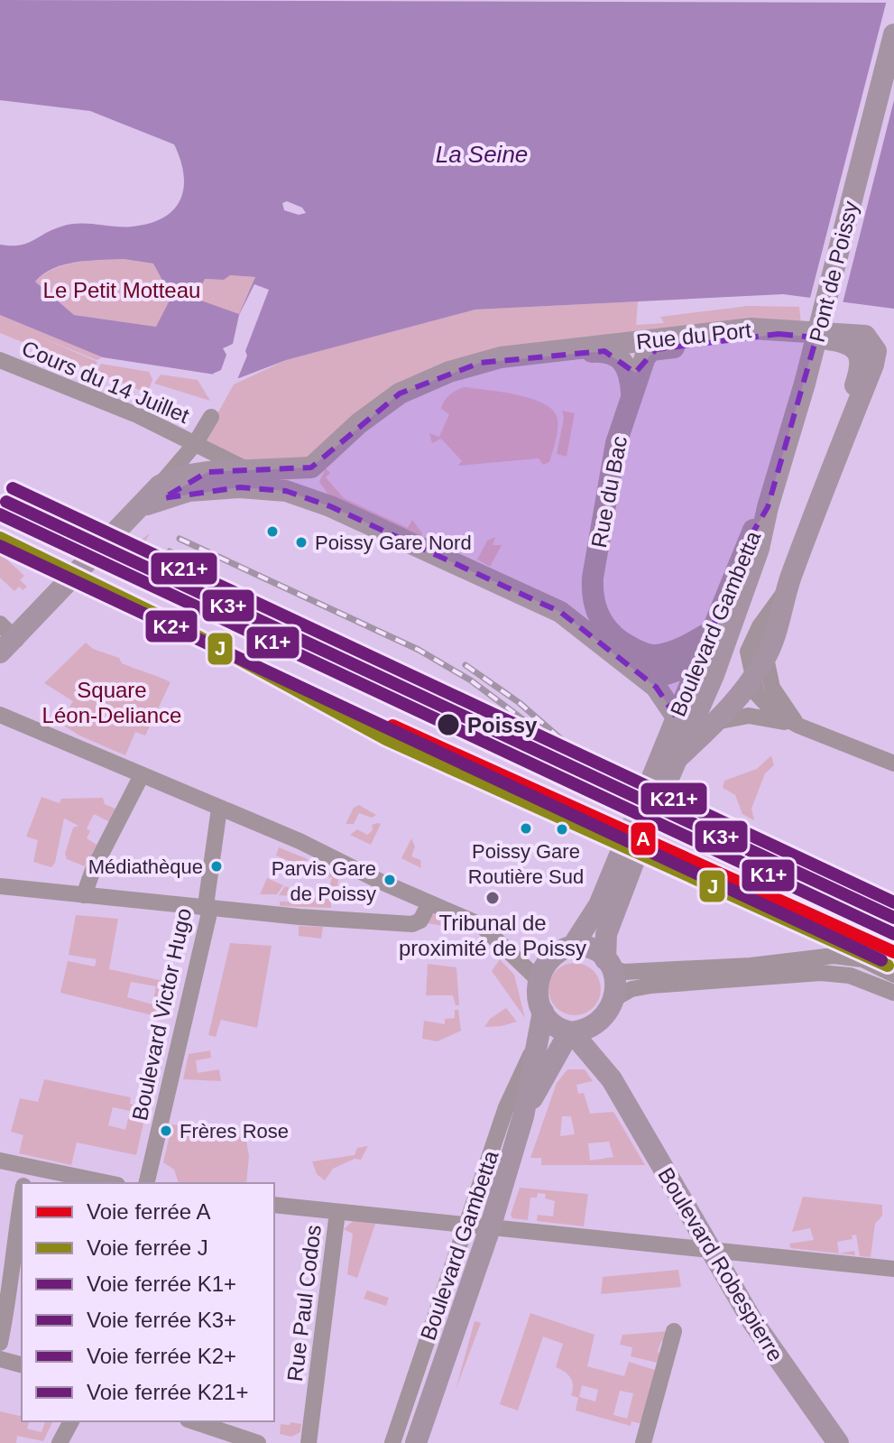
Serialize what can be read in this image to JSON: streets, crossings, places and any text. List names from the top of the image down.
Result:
{
  "streets": {
    "main road": [
      "Pont de Poissy",
      "Rue du Port",
      "Rue du Bac",
      "Boulevard Gambetta",
      "Boulevard Robespierre"
    ],
    "street": ["Cours du 14 Juillet", "Boulevard Victor Hugo", "Rue Paul Codos"]
  },
  "crossings": [
    ["Pont de Poissy", "Boulevard Gambetta"],
    ["Rue du Port", "Rue du Bac"],
    ["Boulevard Gambetta", "Boulevard Robespierre"]
  ],
  "water": ["La Seine"],
  "parks": ["Le Petit Motteau", "Square Léon-Deliance"],
  "places": [
    "Poissy Gare Nord",
    "Poissy",
    "Poissy Gare Routière Sud",
    "Médiathèque",
    "Parvis Gare de Poissy",
    "Tribunal de proximité de Poissy",
    "Frères Rose"
  ],
  "lines": [
    "rail line K21+",
    "rail line K3+",
    "rail line K1+",
    "rail line J",
    "rail line K2+",
    "rail line A"
  ],
  "legend": [
    "Voie ferrée A",
    "Voie ferrée J",
    "Voie ferrée K1+",
    "Voie ferrée K3+",
    "Voie ferrée K2+",
    "Voie ferrée K21+"
  ]
}
